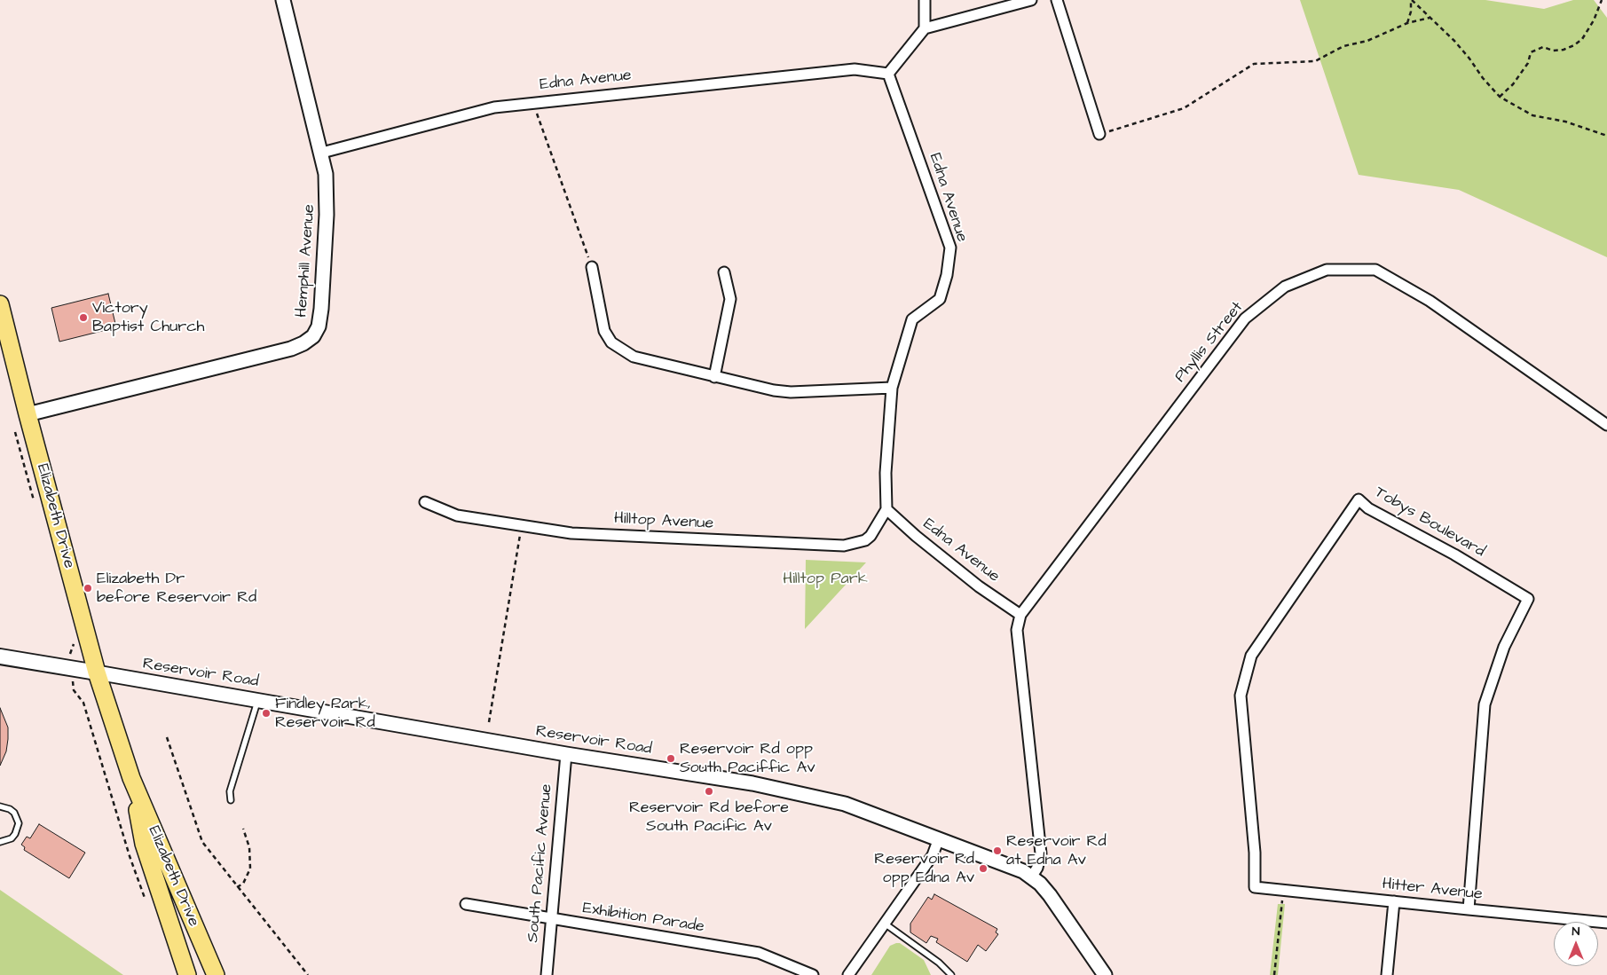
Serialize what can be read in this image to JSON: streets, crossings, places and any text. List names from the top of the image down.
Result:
{
  "streets": {
    "main road": ["Elizabeth Drive"],
    "street": [
      "Edna Avenue",
      "Hemphill Avenue",
      "Phyllis Street",
      "Hilltop Avenue",
      "Tobys Boulevard",
      "Reservoir Road",
      "South Pacific Avenue",
      "Hitter Avenue",
      "Exhibition Parade"
    ]
  },
  "crossings": [
    ["Edna Avenue", "Hemphill Avenue"],
    ["Edna Avenue", "Phyllis Street"],
    ["Edna Avenue", "Hilltop Avenue"],
    ["Hemphill Avenue", "Elizabeth Drive"],
    ["Elizabeth Drive", "Reservoir Road"],
    ["Tobys Boulevard", "Hitter Avenue"],
    ["Reservoir Road", "South Pacific Avenue"],
    ["South Pacific Avenue", "Exhibition Parade"]
  ],
  "parks": ["Hilltop Park"],
  "places": [
    "Victory Baptist Church",
    "Elizabeth Dr before Reservoir Rd",
    "Findley Park, Reservoir Rd",
    "Reservoir Rd opp South Paciffic Av",
    "Reservoir Rd before South Pacific Av",
    "Reservoir Rd at Edna Av",
    "Reservoir Rd opp Edna Av"
  ],
  "north": "top"
}
